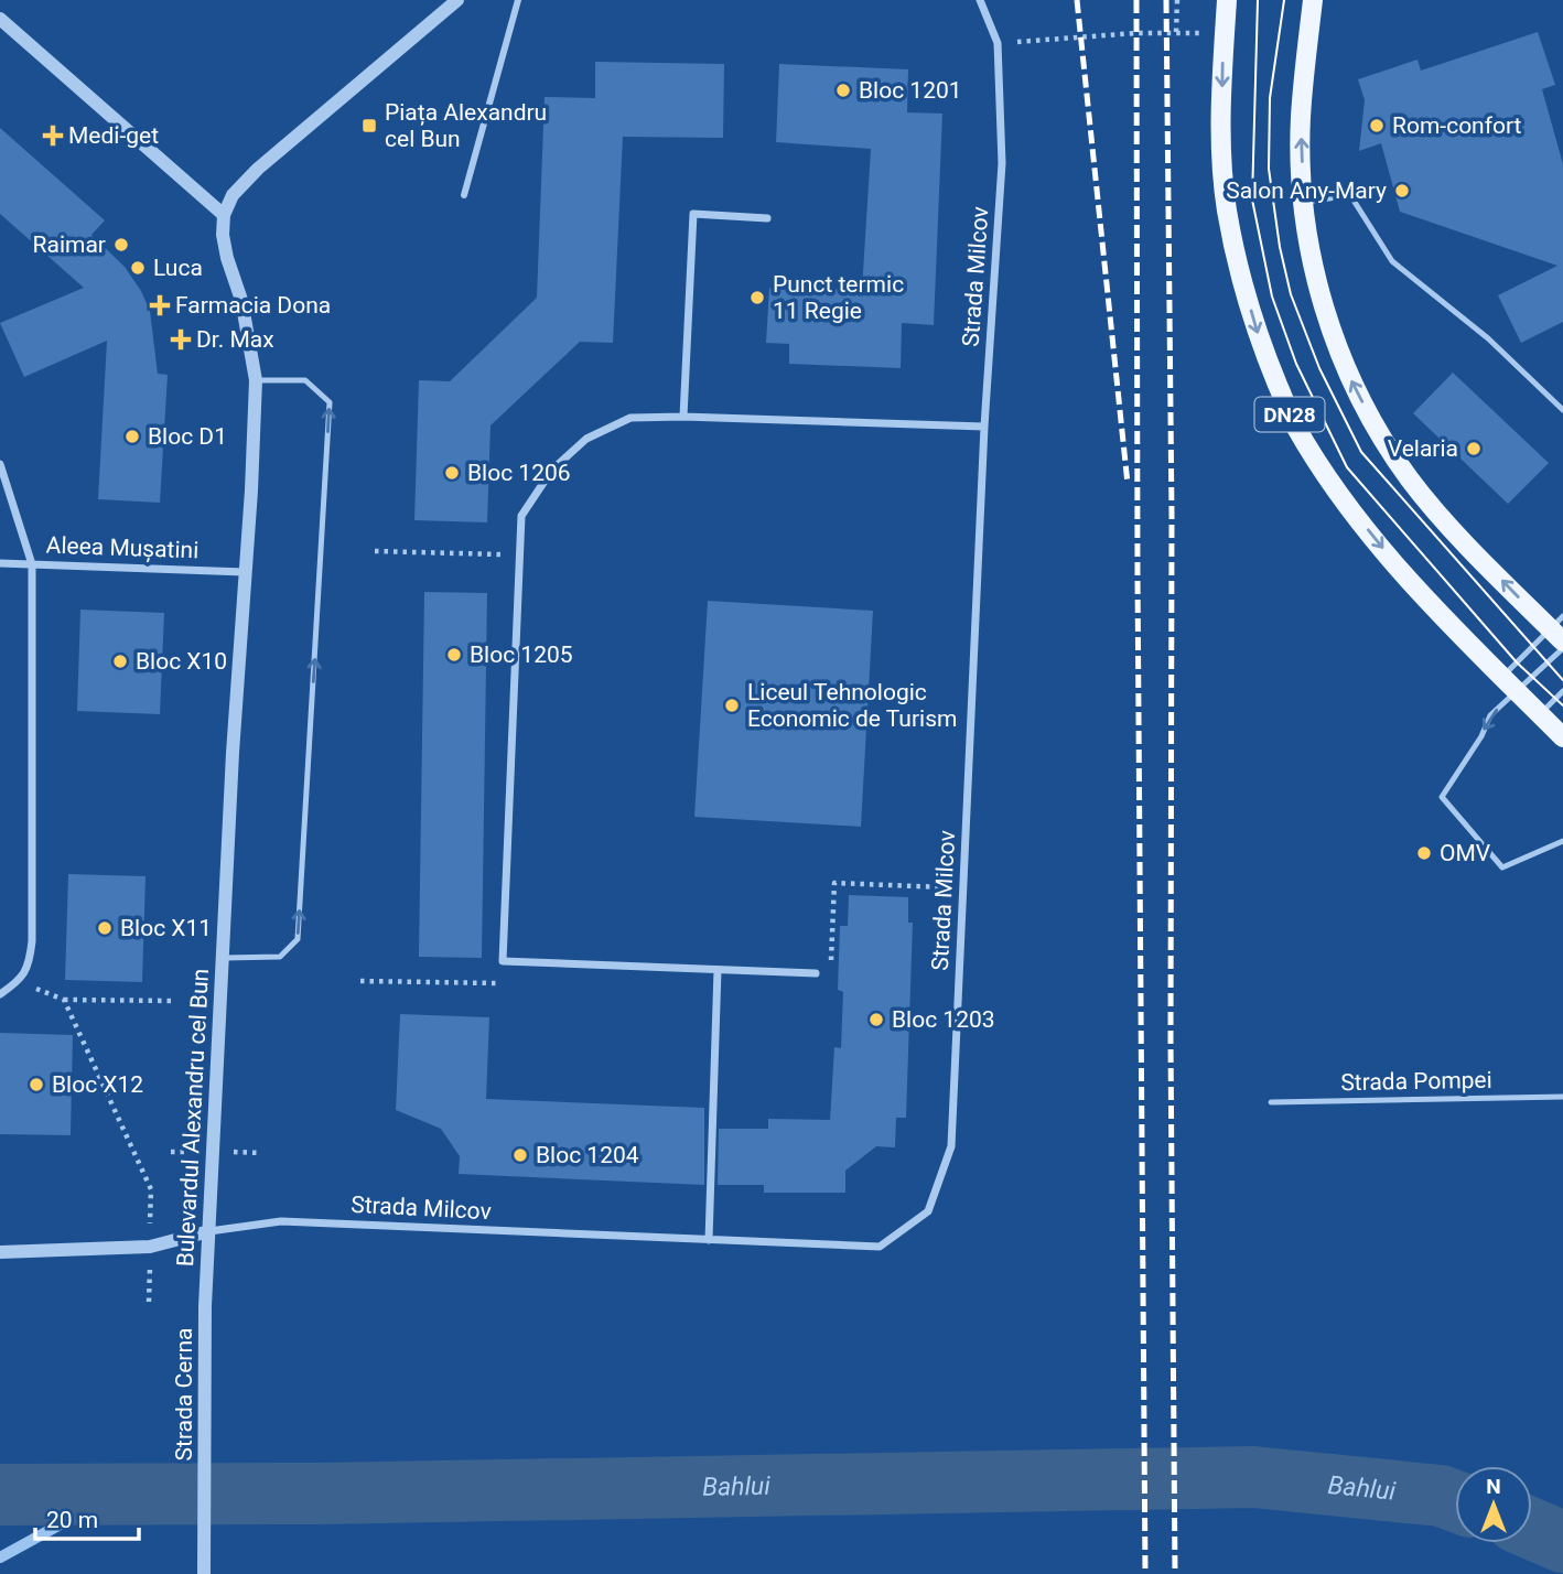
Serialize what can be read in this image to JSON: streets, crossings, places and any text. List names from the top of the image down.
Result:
{
  "streets": {
    "main road": ["DN28"],
    "street": [
      "Strada Milcov",
      "Aleea Mușatini",
      "Bulevardul Alexandru cel Bun",
      "Strada Cerna"
    ],
    "lane": ["Strada Pompei"]
  },
  "crossings": [
    ["Strada Milcov", "Bulevardul Alexandru cel Bun"],
    ["Aleea Mușatini", "Bulevardul Alexandru cel Bun"],
    ["Bulevardul Alexandru cel Bun", "Strada Cerna"]
  ],
  "water": ["Bahlui"],
  "places": {
    "other": [
      "Bloc 1201",
      "Rom-confort",
      "Salon Any-Mary",
      "Raimar",
      "Luca",
      "Punct termic 11 Regie",
      "Bloc D1",
      "Velaria",
      "Bloc 1206",
      "Bloc 1205",
      "Bloc X10",
      "Liceul Tehnologic Economic de Turism",
      "OMV",
      "Bloc X11",
      "Bloc 1203",
      "Bloc X12",
      "Bloc 1204"
    ],
    "transit": ["Piața Alexandru cel Bun"],
    "health": ["Medi-get", "Farmacia Dona", "Dr. Max"]
  },
  "scale_bar": "20 m",
  "north": "top"
}
